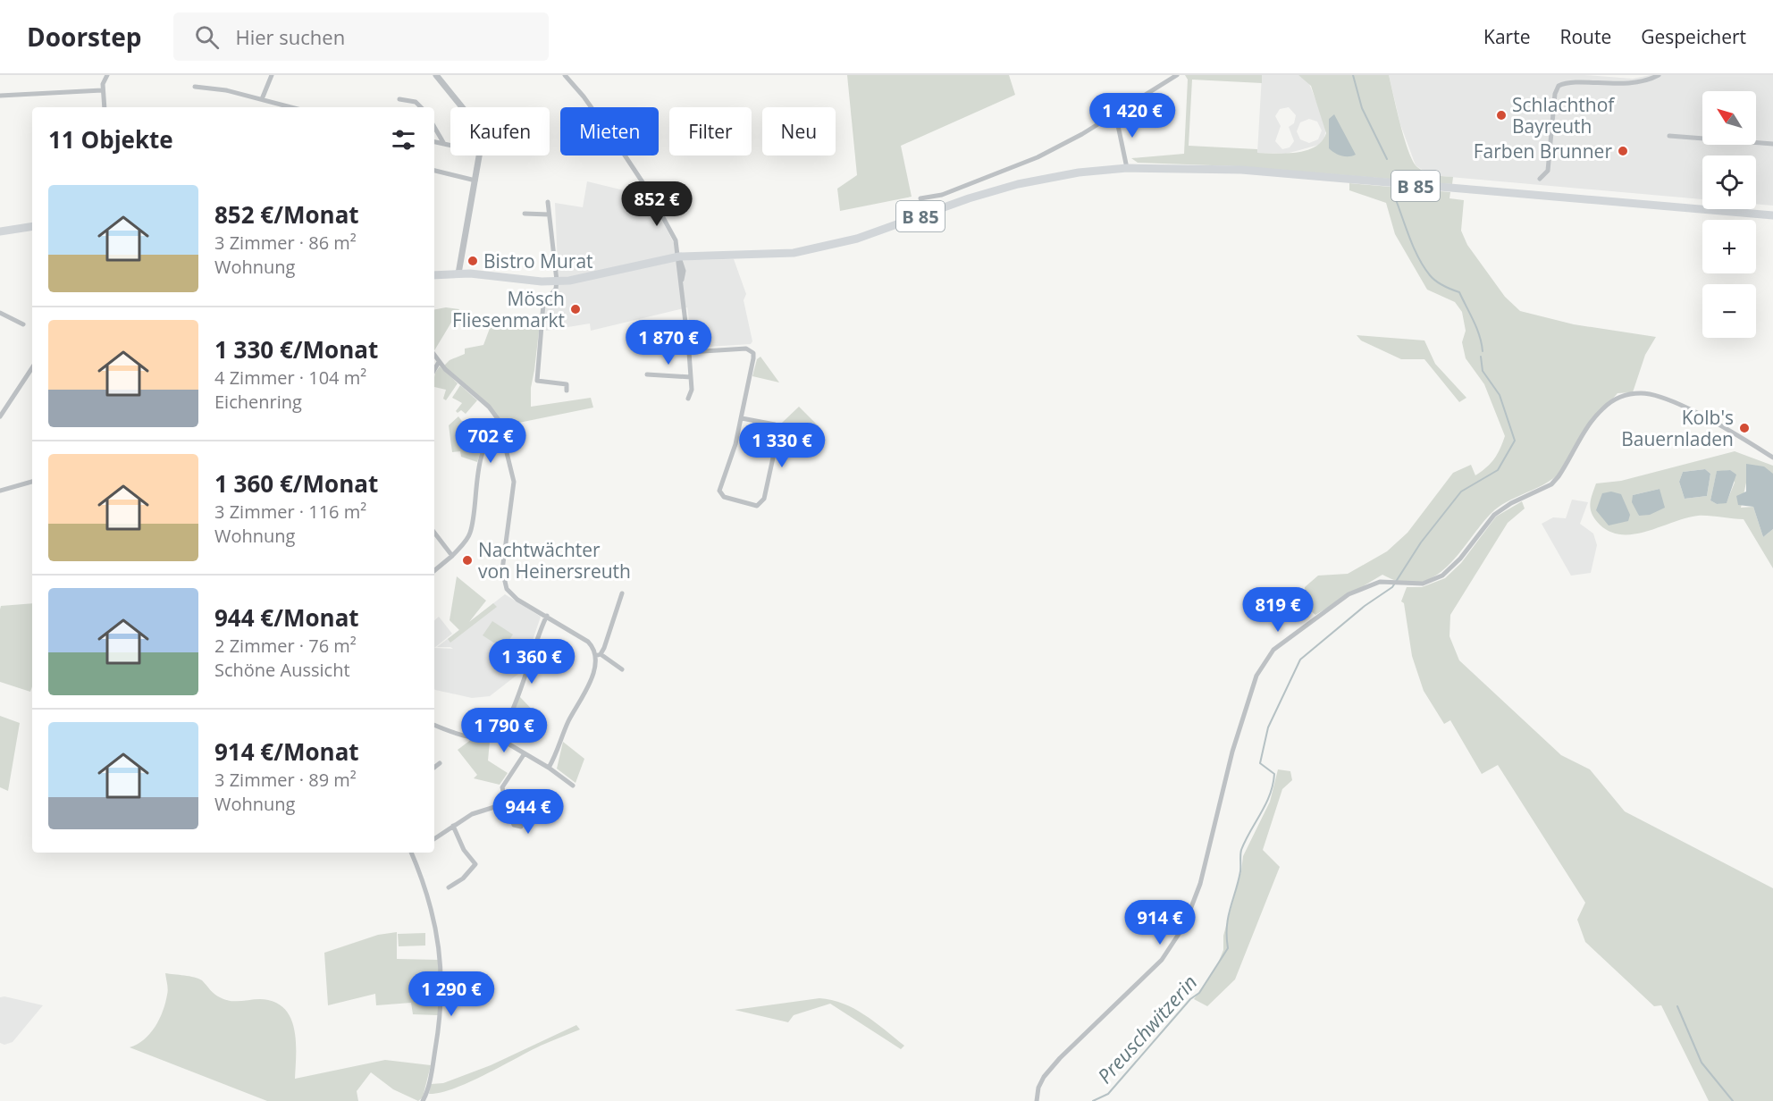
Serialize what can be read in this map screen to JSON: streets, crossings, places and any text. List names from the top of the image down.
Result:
{
  "streets": {
    "main road": ["B 85"]
  },
  "water": ["Preuschwitzerin"],
  "places": [
    "Schlachthof Bayreuth",
    "Farben Brunner",
    "Bistro Murat",
    "Mösch Fliesenmarkt",
    "Kolb's Bauernladen",
    "Nachtwächter von Heinersreuth"
  ],
  "north": "top left",
  "page": {
    "header": "Doorstep",
    "search": "Hier suchen",
    "nav": ["Karte", "Route", "Gespeichert"],
    "map_buttons": ["+", "−"],
    "price": [
      "1 420 €",
      "852 €",
      "1 870 €",
      "702 €",
      "1 330 €",
      "819 €",
      "1 360 €",
      "1 790 €",
      "944 €",
      "914 €",
      "1 290 €"
    ],
    "chip": [
      "Kaufen",
      "Mieten",
      "Filter",
      "Neu"
    ],
    "heading": "11 Objekte",
    "list": [
      {
        "name": "852 €/Monat",
        "note": "3 Zimmer · 86 m² · Wohnung"
      },
      {
        "name": "1 330 €/Monat",
        "note": "4 Zimmer · 104 m² · Eichenring"
      },
      {
        "name": "1 360 €/Monat",
        "note": "3 Zimmer · 116 m² · Wohnung"
      },
      {
        "name": "944 €/Monat",
        "note": "2 Zimmer · 76 m² · Schöne Aussicht"
      },
      {
        "name": "914 €/Monat",
        "note": "3 Zimmer · 89 m² · Wohnung"
      }
    ]
  }
}
